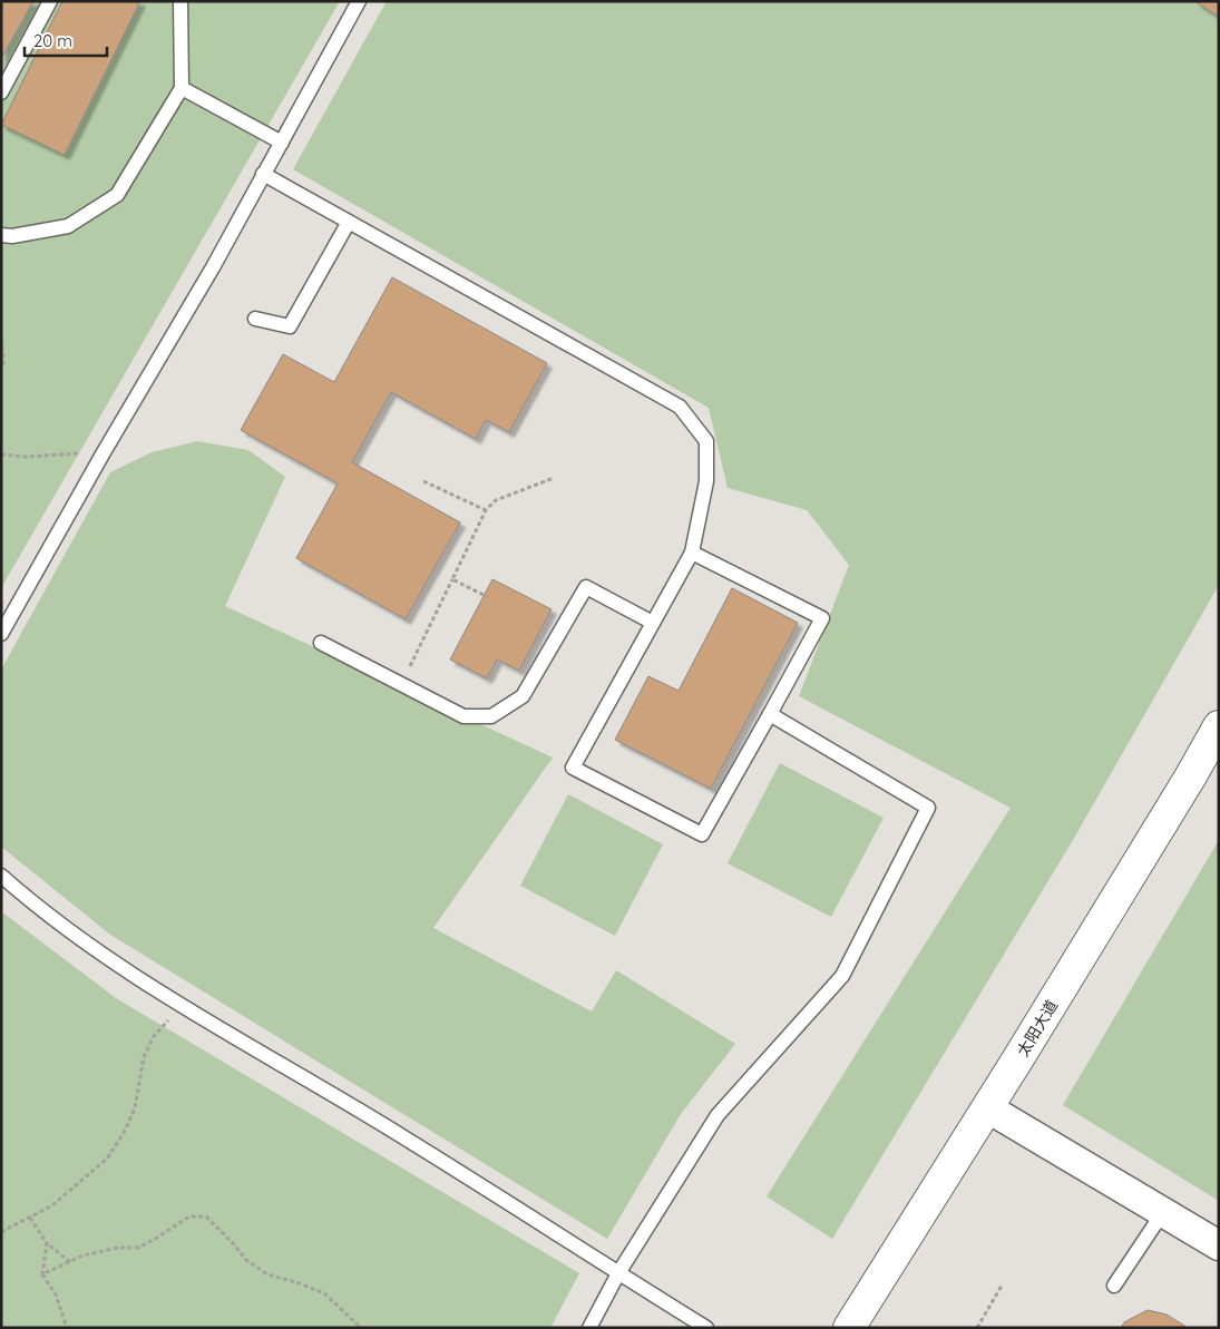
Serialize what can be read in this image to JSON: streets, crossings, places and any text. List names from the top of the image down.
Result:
{
  "streets": {
    "main road": ["太阳大道"]
  },
  "scale_bar": "20 m"
}
